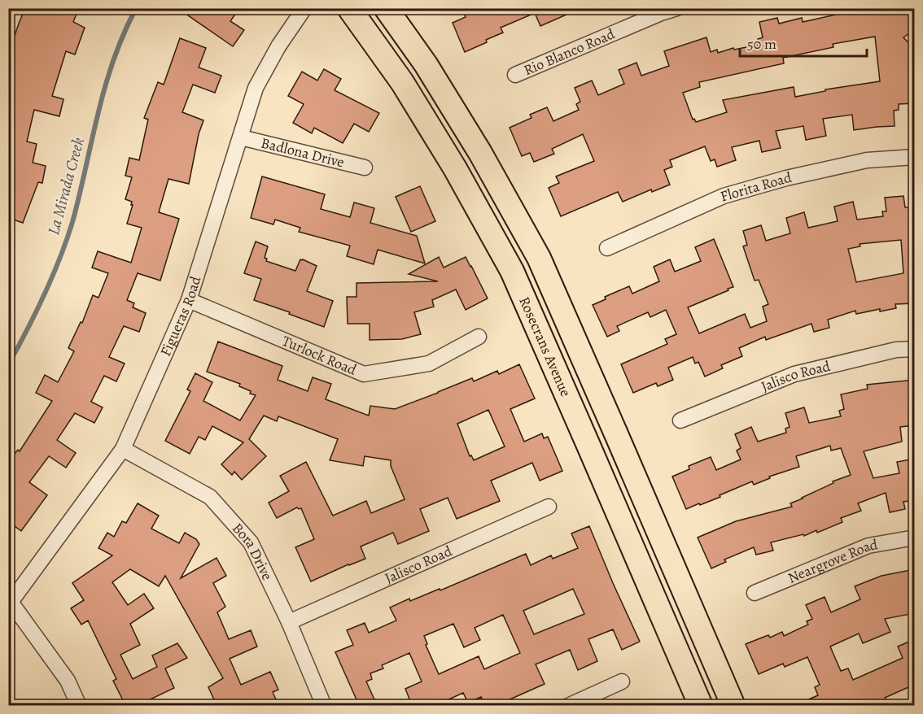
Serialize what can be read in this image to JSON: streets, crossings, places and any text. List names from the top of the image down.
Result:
{
  "streets": {
    "main road": ["Rosecrans Avenue"],
    "street": [
      "Rio Blanco Road",
      "Badlona Drive",
      "Florita Road",
      "Figueras Road",
      "Turlock Road",
      "Jalisco Road",
      "Bora Drive",
      "Neargrove Road"
    ]
  },
  "crossings": [
    ["Badlona Drive", "Figueras Road"],
    ["Figueras Road", "Turlock Road"],
    ["Figueras Road", "Bora Drive"],
    ["Jalisco Road", "Bora Drive"]
  ],
  "water": ["La Mirada Creek"],
  "scale_bar": "50 m"
}
